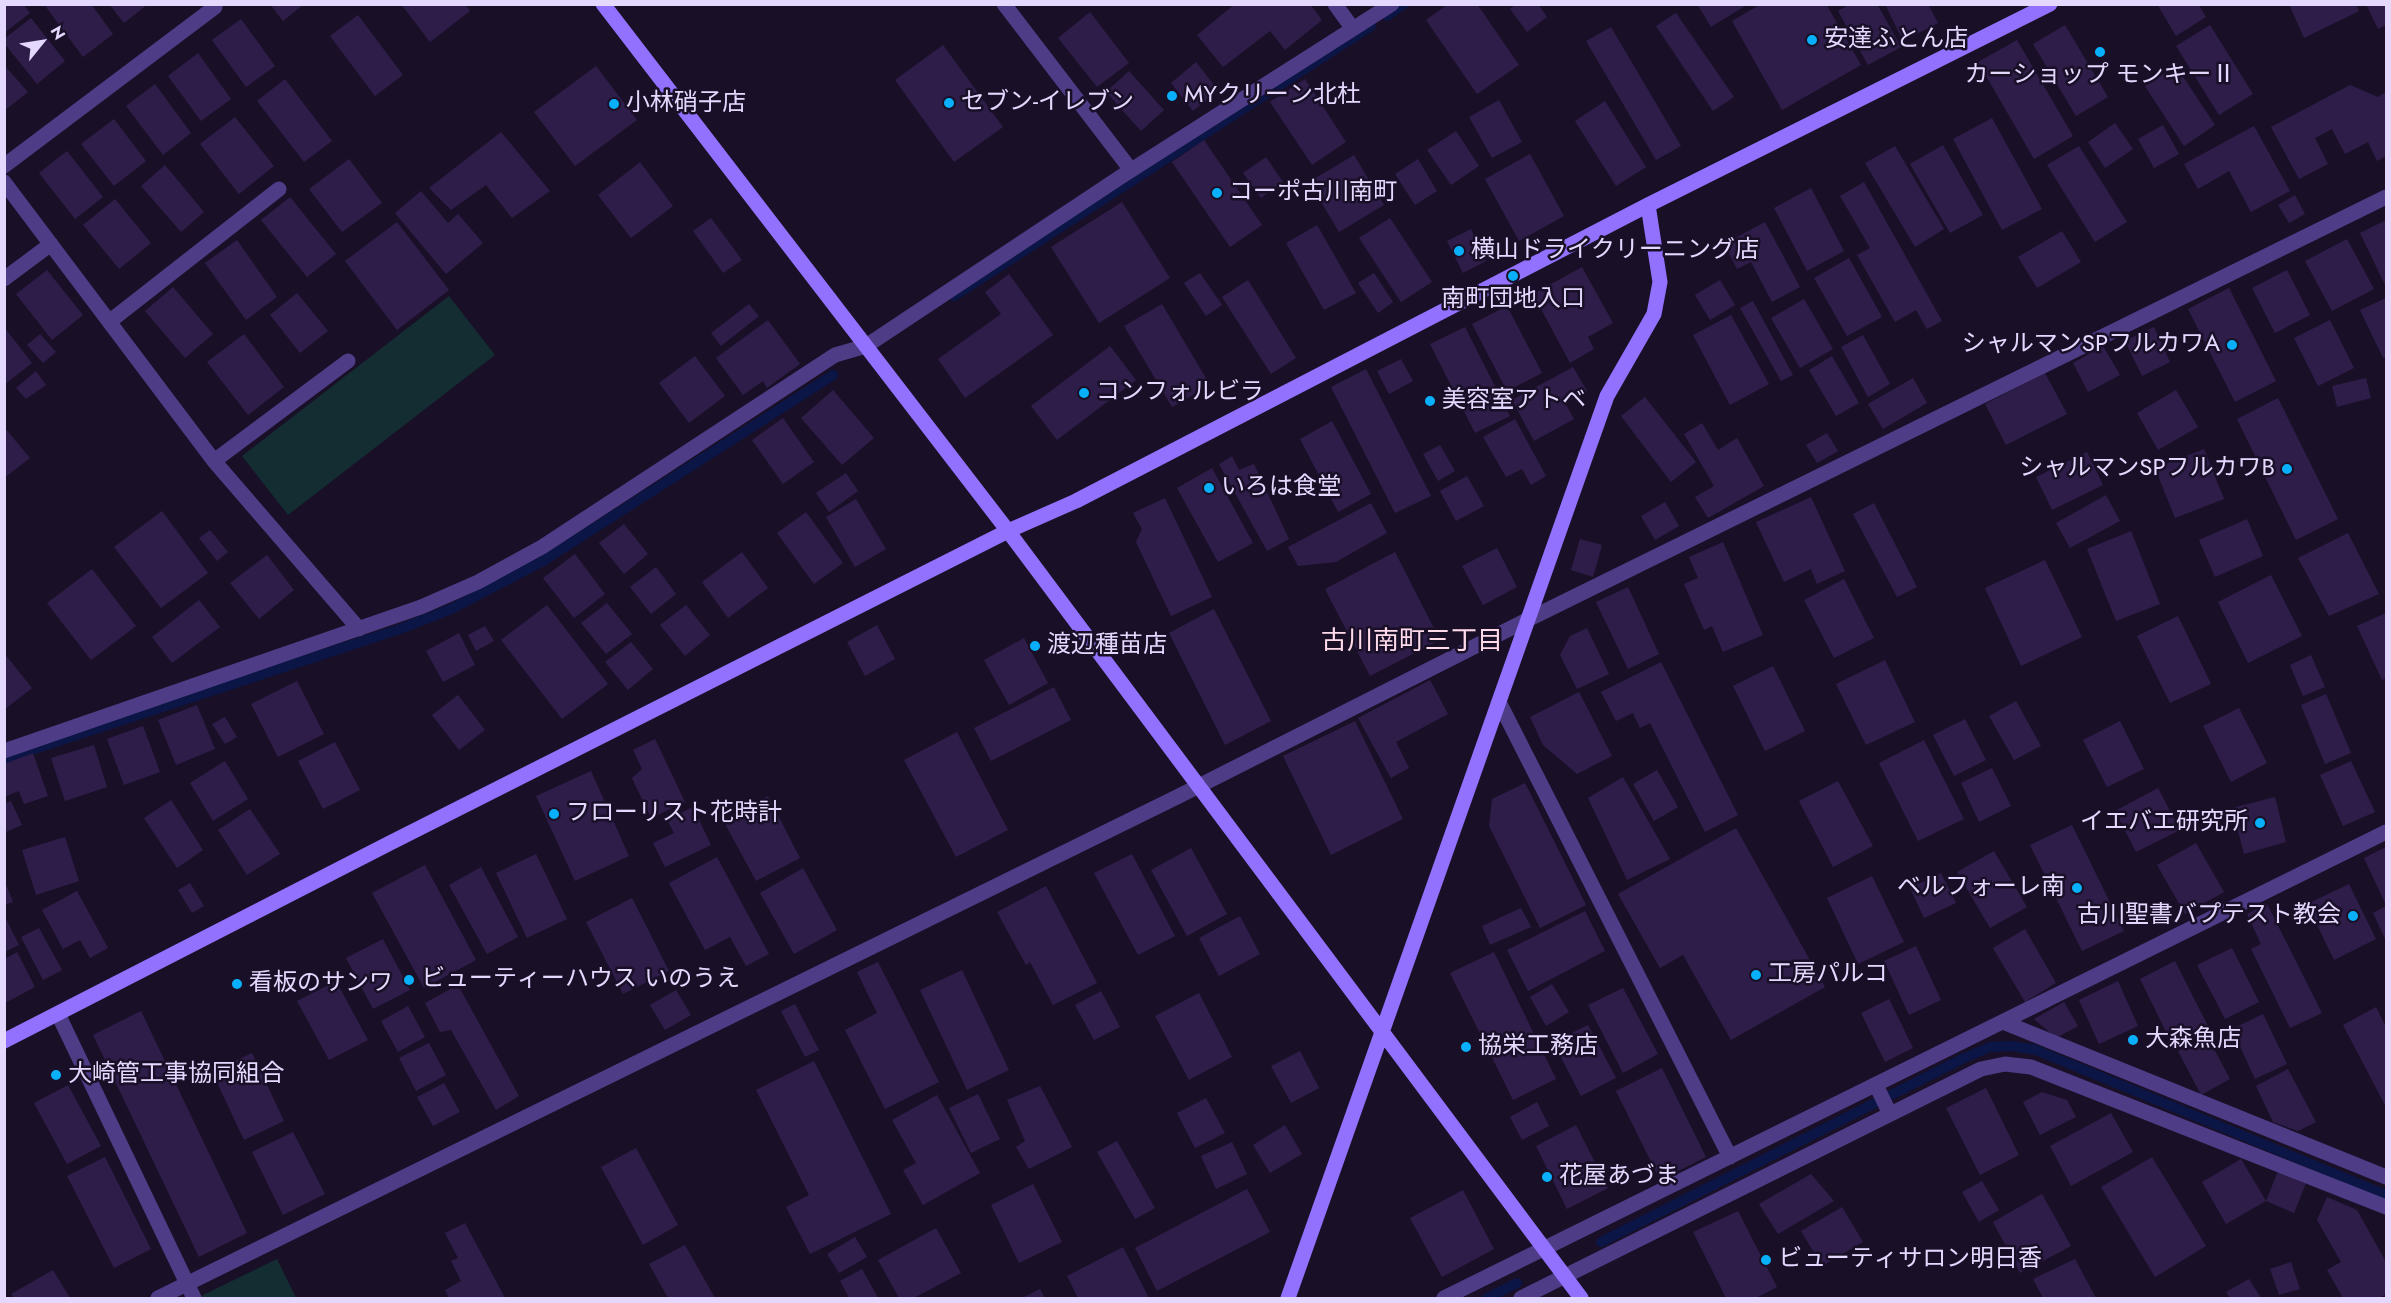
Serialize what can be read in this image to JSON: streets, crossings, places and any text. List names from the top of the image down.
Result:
{
  "districts": ["古川南町三丁目"],
  "places": [
    "安達ふとん店",
    "カーショップ モンキーⅡ",
    "MYクリーン北杜",
    "セブン-イレブン",
    "小林硝子店",
    "コーポ古川南町",
    "横山ドライクリーニング店",
    "南町団地入口",
    "シャルマンSPフルカワA",
    "コンフォルビラ",
    "美容室アトベ",
    "シャルマンSPフルカワB",
    "いろは食堂",
    "渡辺種苗店",
    "フローリスト花時計",
    "イエバエ研究所",
    "ベルフォーレ南",
    "古川聖書バプテスト教会",
    "工房パルコ",
    "ビューティーハウス いのうえ",
    "看板のサンワ",
    "大森魚店",
    "協栄工務店",
    "大崎管工事協同組合",
    "花屋あづま",
    "ビューティサロン明日香"
  ],
  "north": "top right"
}
